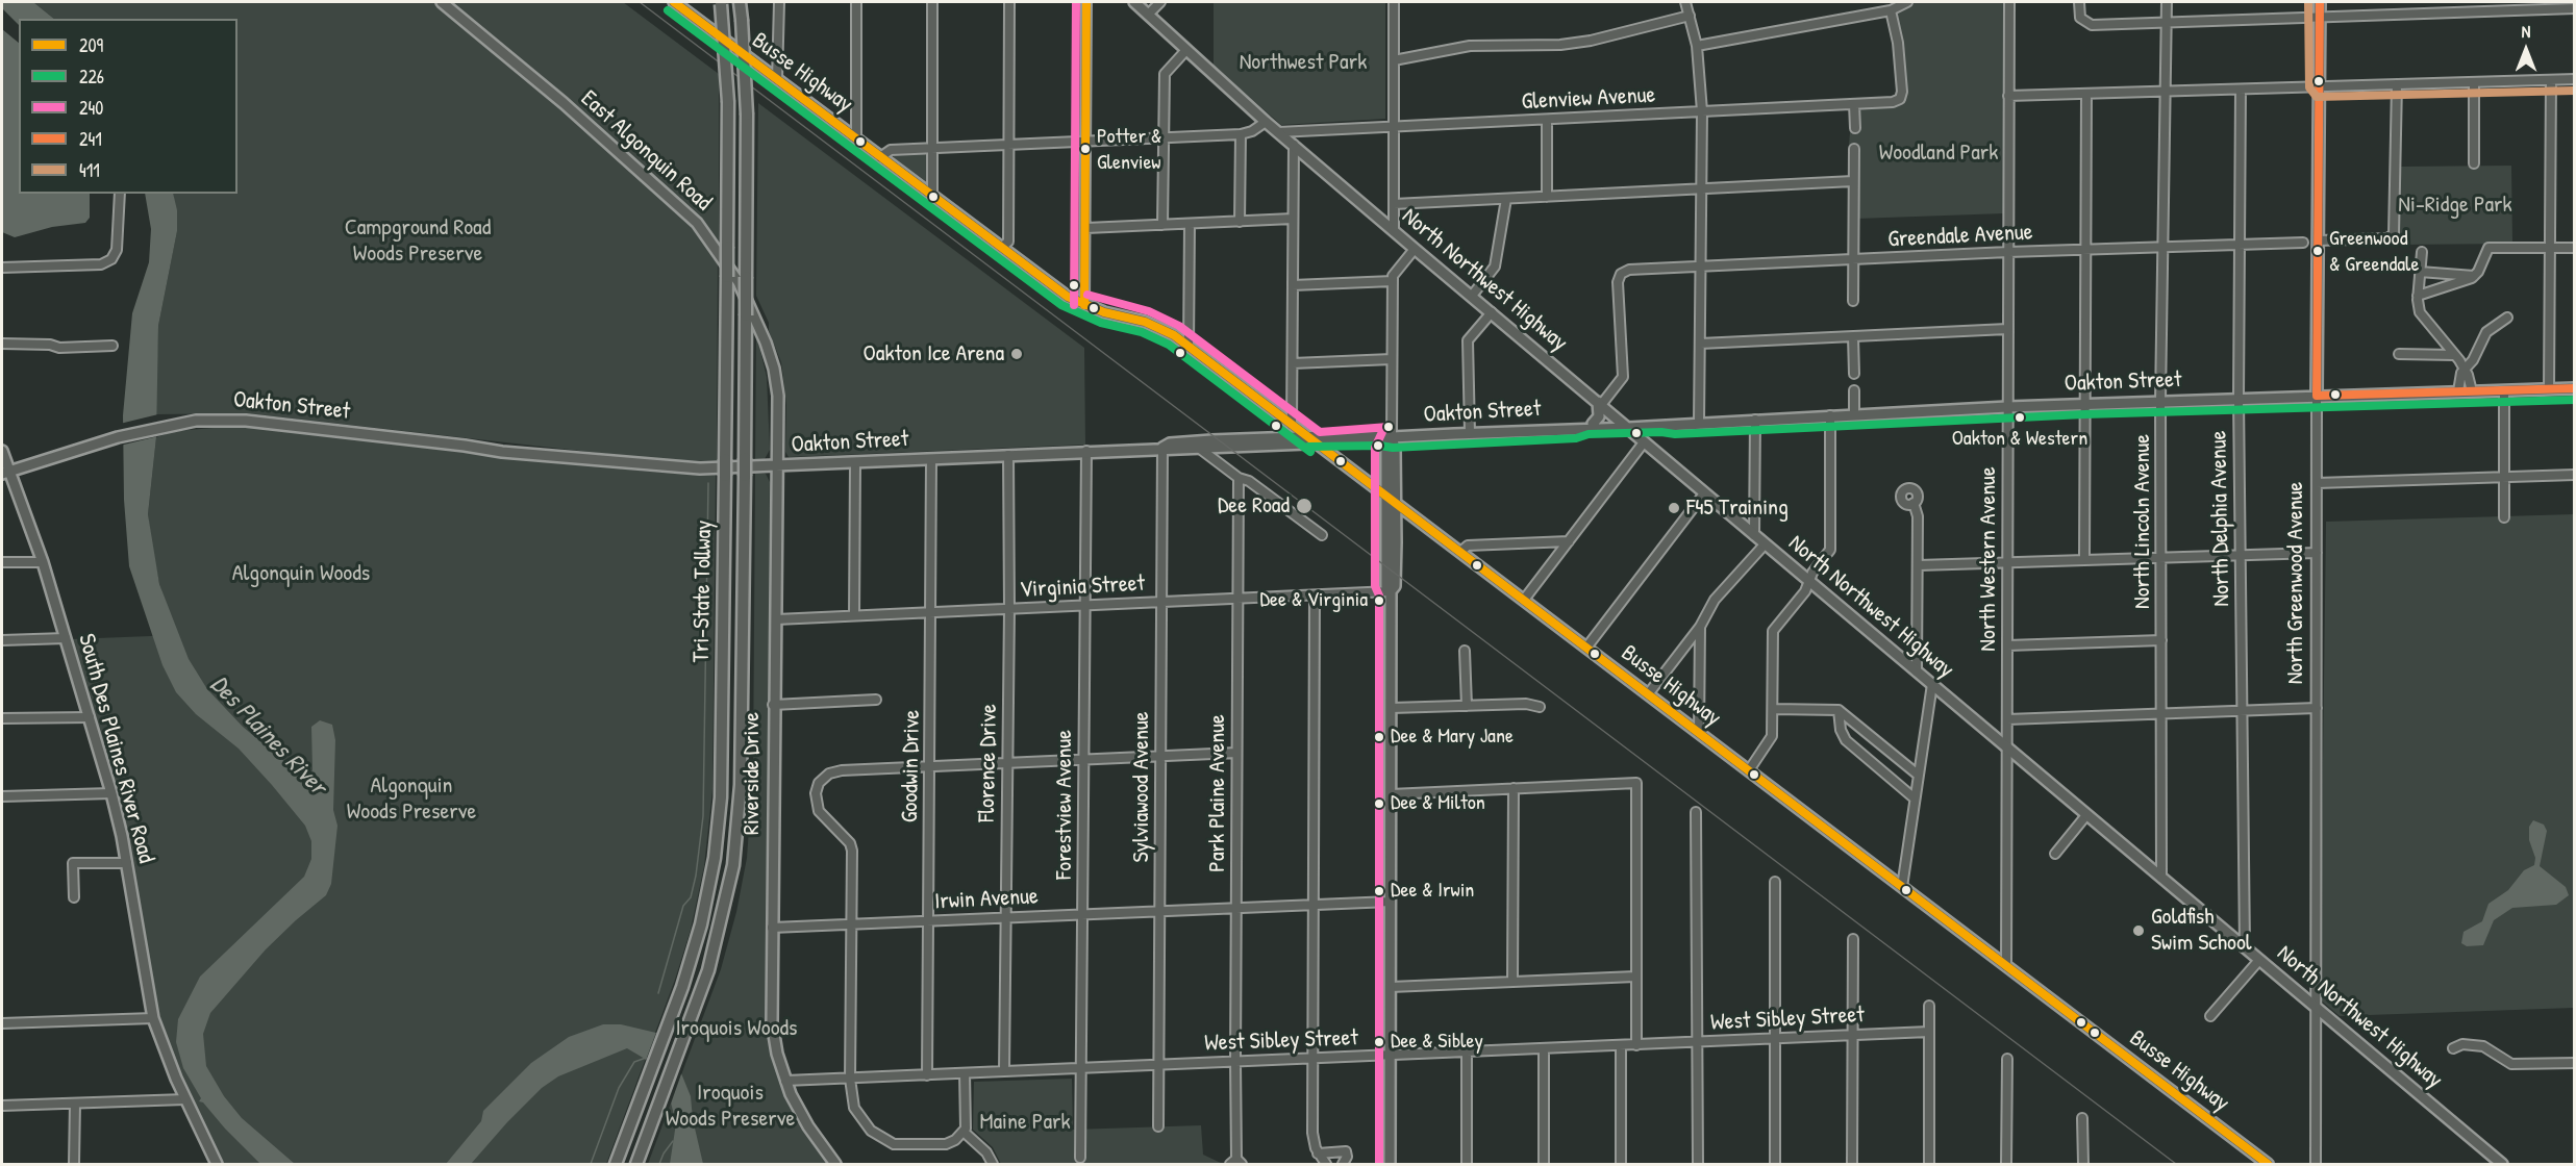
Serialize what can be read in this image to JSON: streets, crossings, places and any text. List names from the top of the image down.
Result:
{
  "streets": {
    "highway": ["Tri-State Tollway"],
    "main road": [
      "Busse Highway",
      "East Algonquin Road",
      "North Northwest Highway",
      "Oakton Street",
      "North Greenwood Avenue",
      "South Des Plaines River Road",
      "Riverside Drive"
    ],
    "street": [
      "Glenview Avenue",
      "Greendale Avenue",
      "North Delphia Avenue",
      "North Lincoln Avenue",
      "North Western Avenue",
      "Virginia Street",
      "Florence Drive",
      "Goodwin Drive",
      "Sylviawood Avenue",
      "Park Plaine Avenue",
      "Forestview Avenue",
      "Irwin Avenue",
      "West Sibley Street"
    ]
  },
  "crossings": [
    ["Busse Highway", "Oakton Street"],
    ["Busse Highway", "North Western Avenue"],
    ["Glenview Avenue", "North Northwest Highway"],
    ["East Algonquin Road", "Oakton Street"],
    ["East Algonquin Road", "Riverside Drive"],
    ["Greendale Avenue", "North Northwest Highway"],
    ["Greendale Avenue", "North Delphia Avenue"],
    ["Greendale Avenue", "North Lincoln Avenue"],
    ["Greendale Avenue", "North Western Avenue"],
    ["North Northwest Highway", "Oakton Street"],
    ["North Northwest Highway", "North Delphia Avenue"],
    ["North Northwest Highway", "North Lincoln Avenue"],
    ["North Northwest Highway", "North Western Avenue"],
    ["North Northwest Highway", "North Greenwood Avenue"],
    ["Oakton Street", "North Delphia Avenue"],
    ["Oakton Street", "North Lincoln Avenue"],
    ["Oakton Street", "North Western Avenue"],
    ["Oakton Street", "North Greenwood Avenue"],
    ["Oakton Street", "South Des Plaines River Road"],
    ["Oakton Street", "Florence Drive"],
    ["Oakton Street", "Goodwin Drive"],
    ["Oakton Street", "Riverside Drive"],
    ["Oakton Street", "Sylviawood Avenue"],
    ["Oakton Street", "Forestview Avenue"],
    ["Virginia Street", "Florence Drive"],
    ["Virginia Street", "Goodwin Drive"],
    ["Virginia Street", "Riverside Drive"],
    ["Virginia Street", "Sylviawood Avenue"],
    ["Virginia Street", "Park Plaine Avenue"],
    ["Virginia Street", "Forestview Avenue"],
    ["Florence Drive", "Irwin Avenue"],
    ["Florence Drive", "West Sibley Street"],
    ["Goodwin Drive", "Irwin Avenue"],
    ["Goodwin Drive", "West Sibley Street"],
    ["Riverside Drive", "Irwin Avenue"],
    ["Riverside Drive", "West Sibley Street"],
    ["Sylviawood Avenue", "Irwin Avenue"],
    ["Sylviawood Avenue", "West Sibley Street"],
    ["Park Plaine Avenue", "Irwin Avenue"],
    ["Park Plaine Avenue", "West Sibley Street"],
    ["Forestview Avenue", "Irwin Avenue"],
    ["Forestview Avenue", "West Sibley Street"]
  ],
  "water": ["Des Plaines River"],
  "parks": [
    "Northwest Park",
    "Woodland Park",
    "Ni-Ridge Park",
    "Campground Road Woods Preserve",
    "Algonquin Woods",
    "Algonquin Woods Preserve",
    "Iroquois Woods",
    "Iroquois Woods Preserve",
    "Maine Park"
  ],
  "places": [
    "Potter & Glenview",
    "Greenwood & Greendale",
    "Oakton Ice Arena",
    "Oakton & Western",
    "Dee Road",
    "F45 Training",
    "Dee & Virginia",
    "Dee & Mary Jane",
    "Dee & Milton",
    "Dee & Irwin",
    "Goldfish Swim School",
    "Dee & Sibley"
  ],
  "lines": [
    "transit line 209",
    "transit line 240",
    "transit line 241",
    "transit line 411",
    "transit line 226"
  ],
  "legend": [
    "209",
    "226",
    "240",
    "241",
    "411"
  ],
  "north": "top"
}
